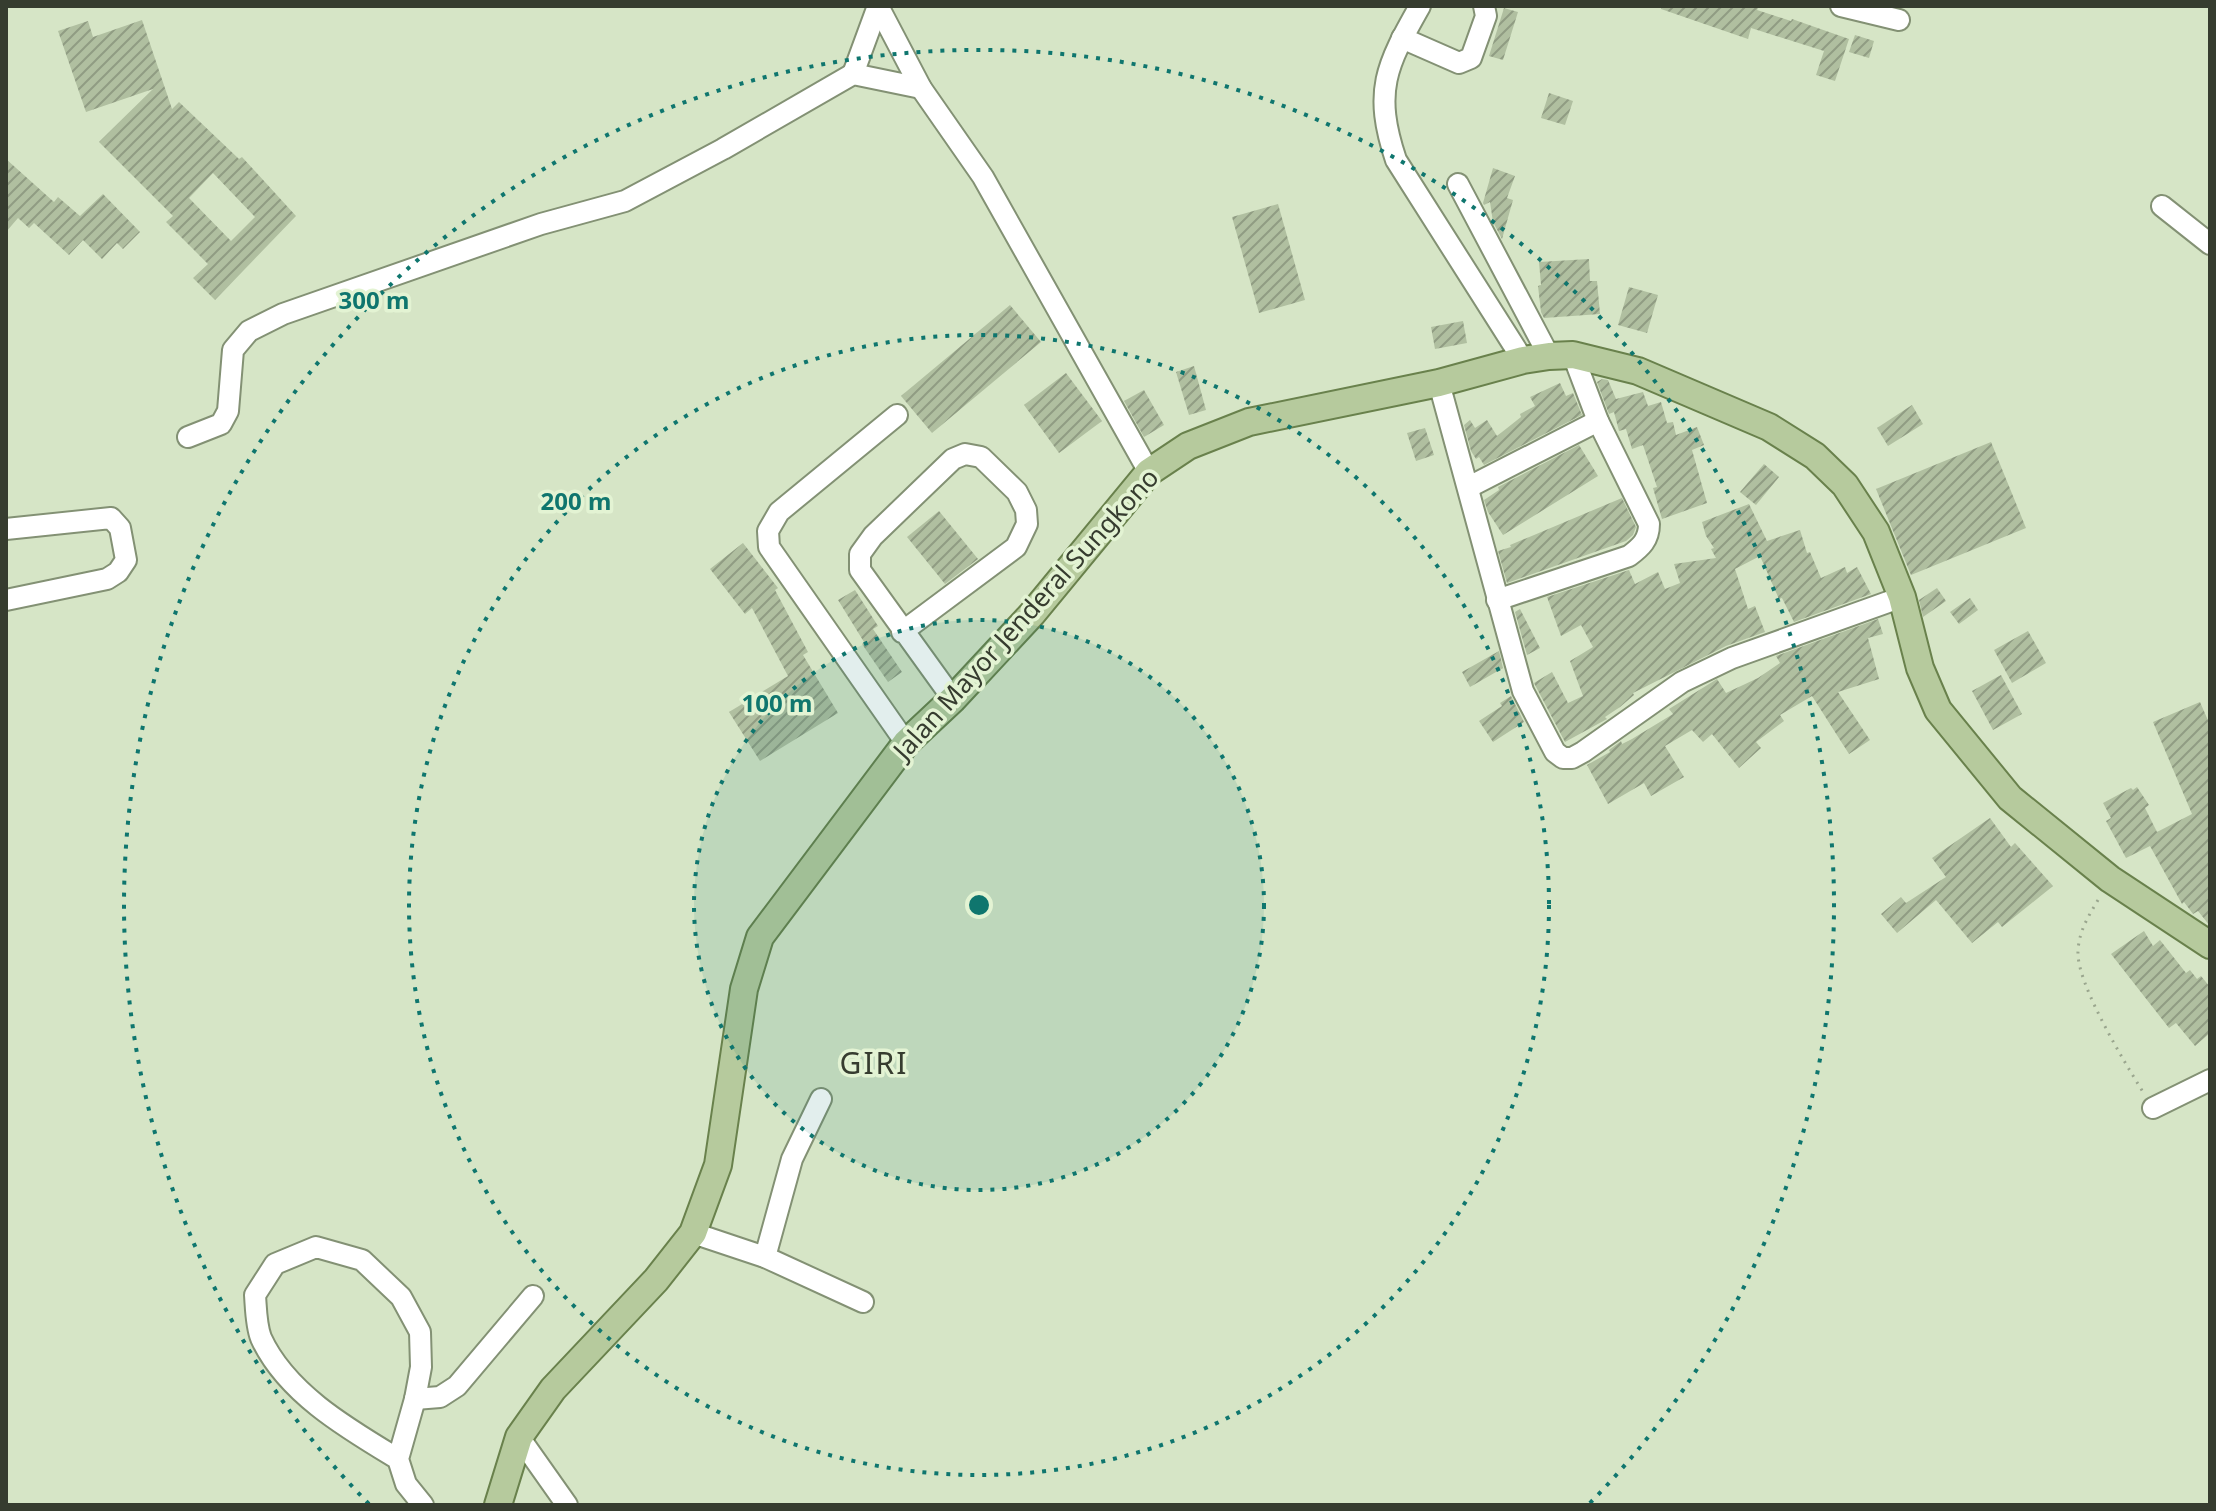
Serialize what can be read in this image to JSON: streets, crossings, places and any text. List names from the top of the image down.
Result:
{
  "streets": {
    "main road": ["Jalan Mayor Jenderal Sungkono"]
  },
  "districts": ["GIRI"],
  "rings": ["300 m", "200 m", "100 m"]
}
